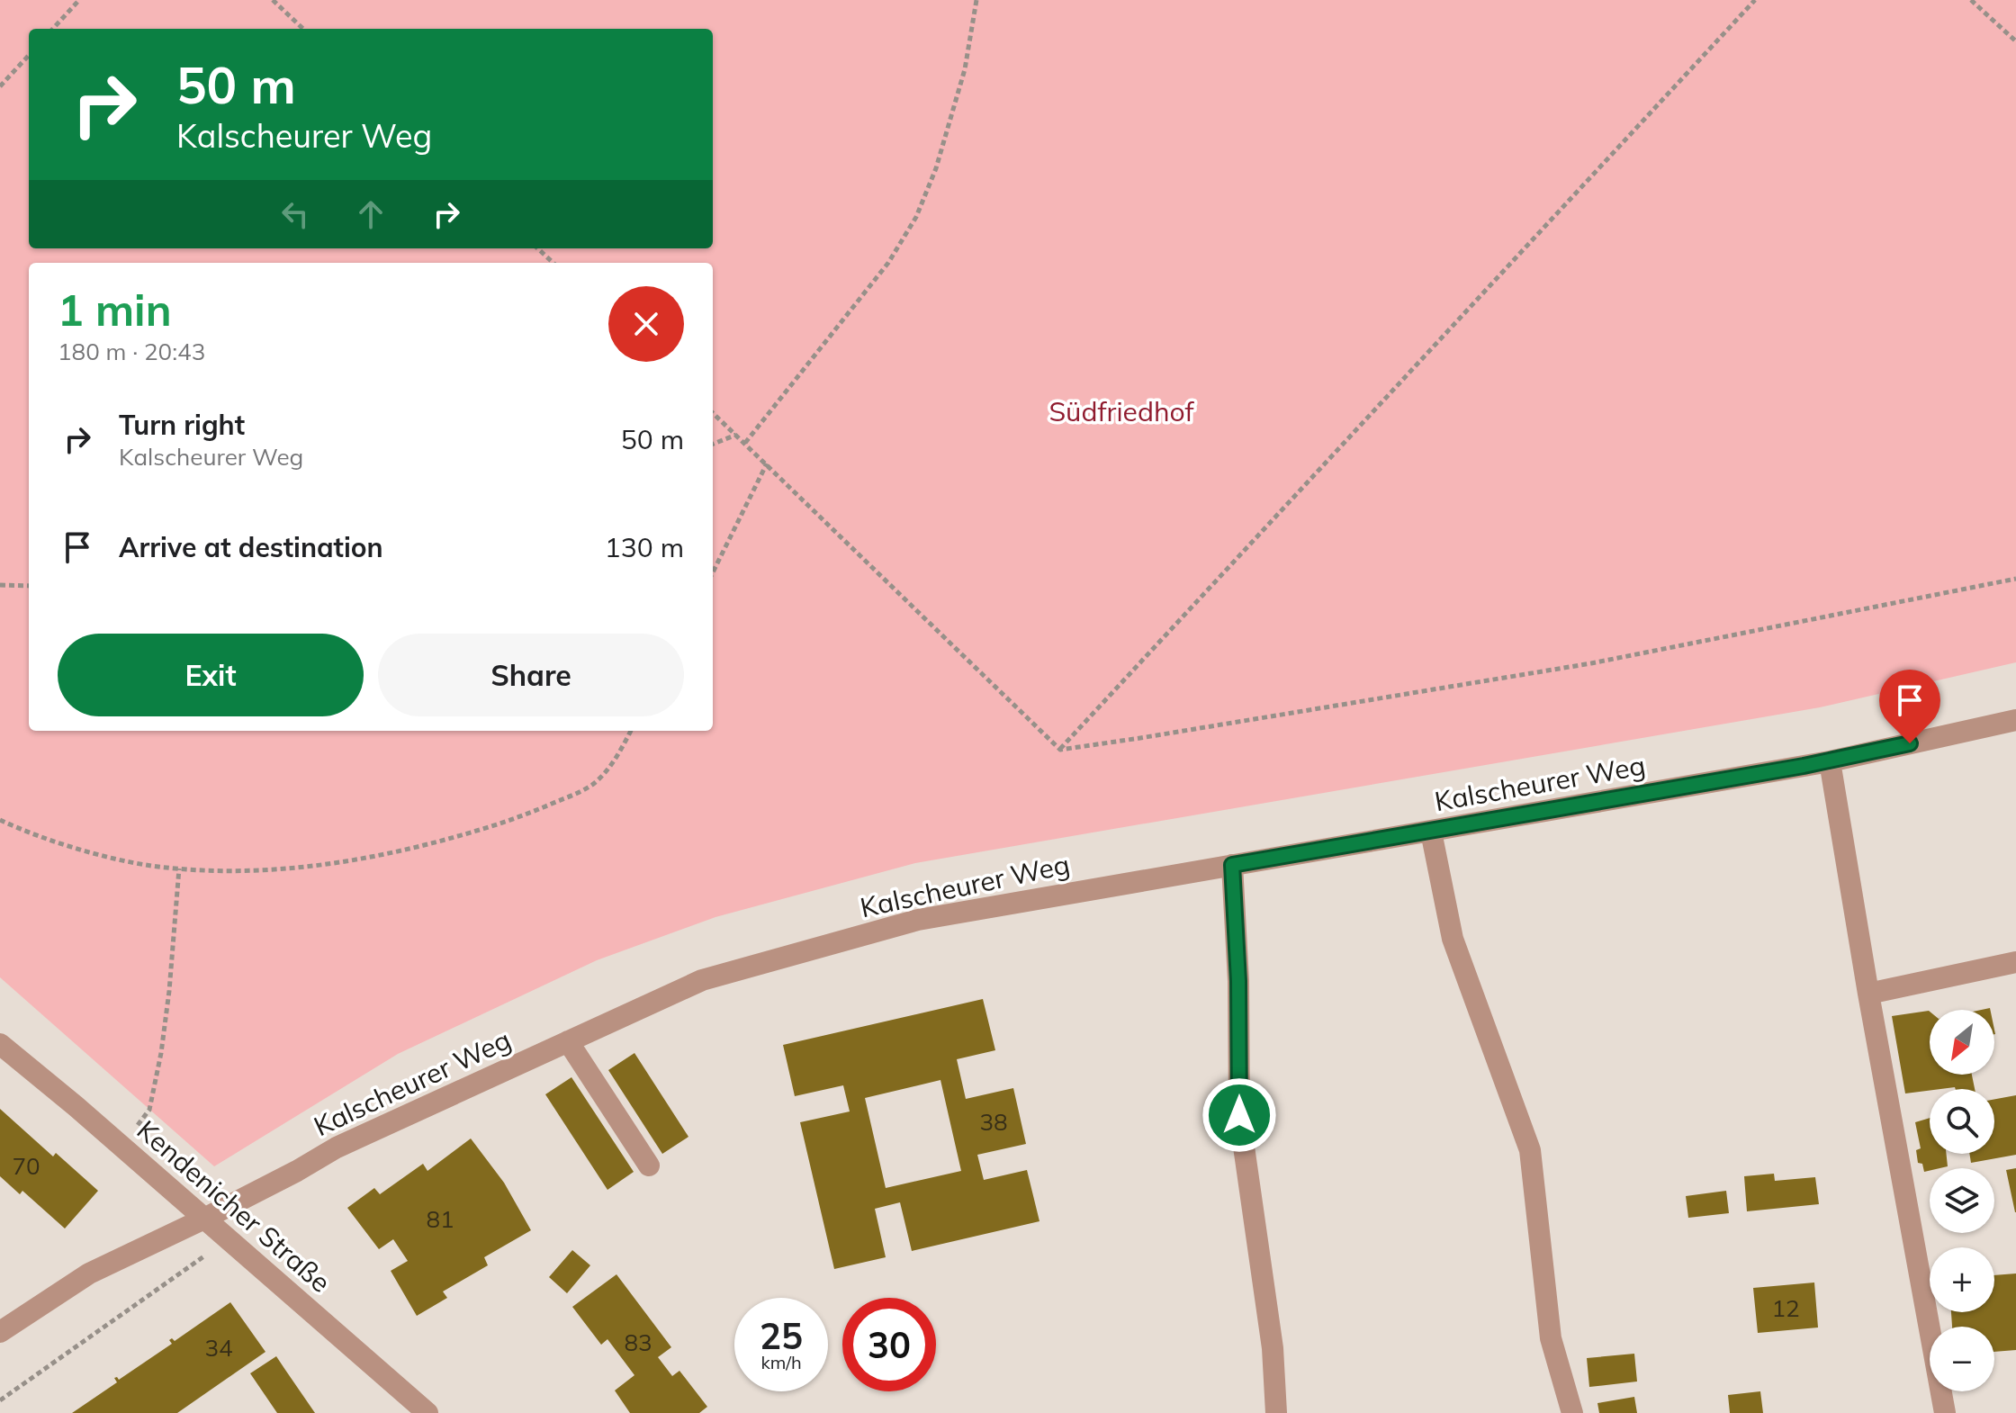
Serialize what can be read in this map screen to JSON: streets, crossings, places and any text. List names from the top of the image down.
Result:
{
  "streets": {
    "street": ["Kalscheurer Weg", "Kendenicher Straße"]
  },
  "crossings": [
    ["Kalscheurer Weg", "Kendenicher Straße"]
  ],
  "parks": ["Südfriedhof"],
  "house_numbers": [
    "38",
    "70",
    "81",
    "12",
    "83",
    "34"
  ],
  "north": "bottom left",
  "page": {
    "turn": ["50 m", "Kalscheurer Weg"],
    "heading": ["1 min", "180 m · 20:43"],
    "list": [
      {
        "name": "Turn right",
        "note": "Kalscheurer Weg",
        "value": "50 m"
      },
      {
        "name": "Arrive at destination",
        "value": "130 m"
      }
    ],
    "buttons": ["Exit", "Share"],
    "map_buttons": ["+", "−"],
    "speed": "25 km/h",
    "limit": "30"
  }
}
